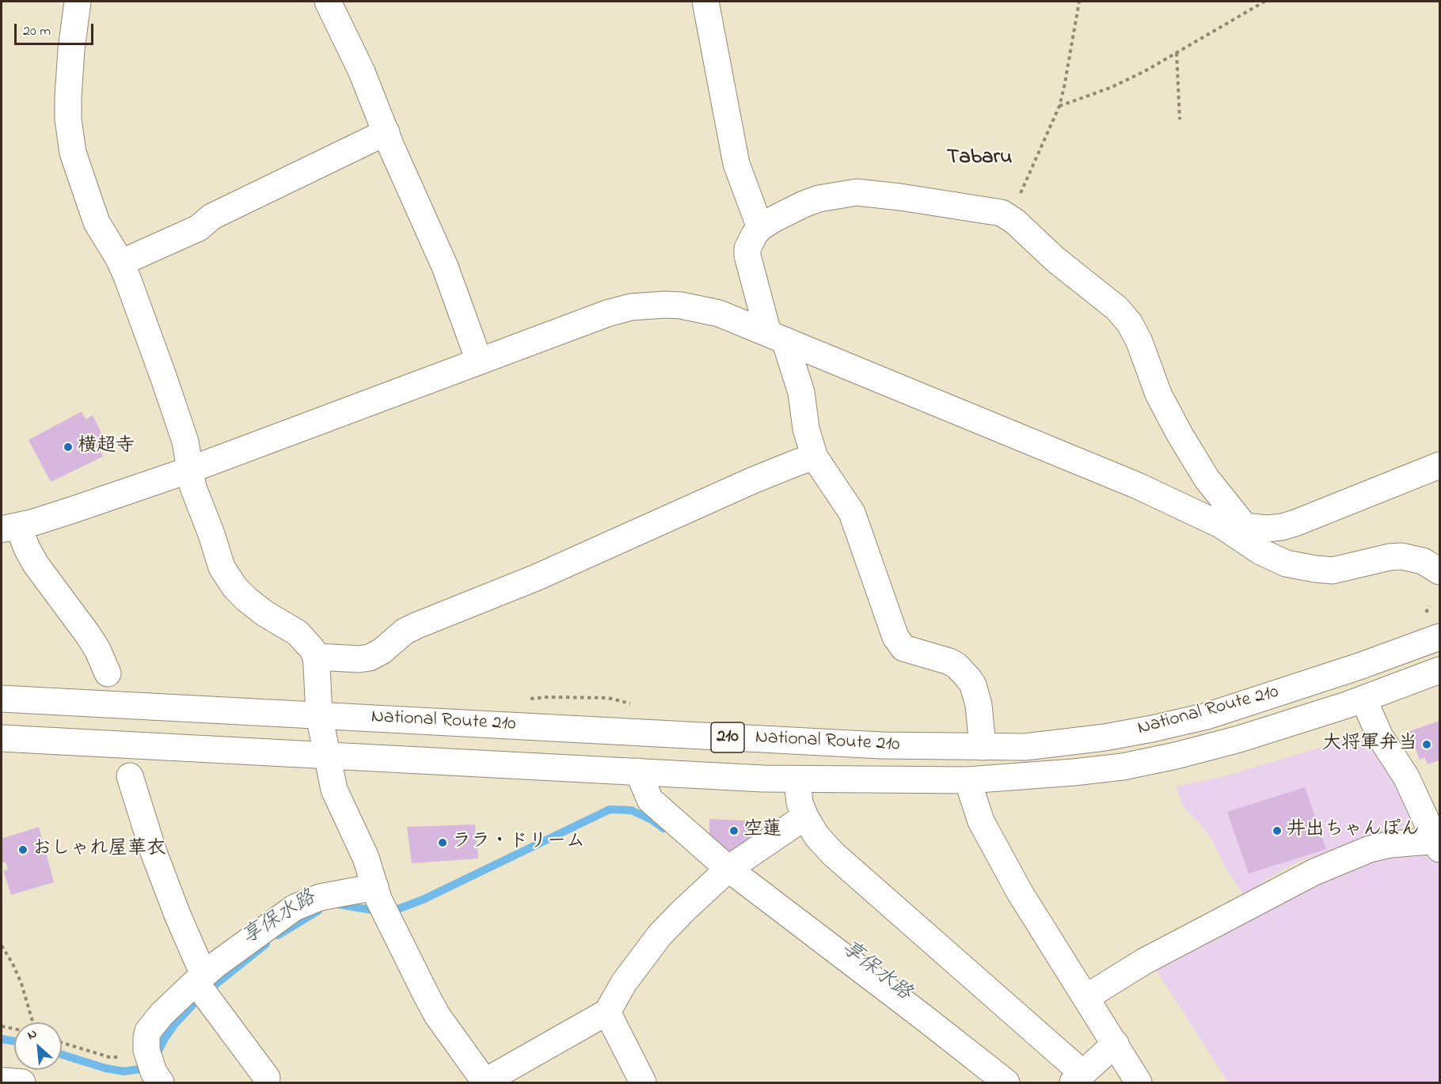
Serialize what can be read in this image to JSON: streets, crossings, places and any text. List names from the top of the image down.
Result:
{
  "streets": {
    "main road": ["National Route 210", "210"]
  },
  "districts": ["Tabaru"],
  "water": ["享保水路"],
  "places": [
    "横超寺",
    "大将軍弁当",
    "空蓮",
    "井出ちゃんぽん",
    "ララ・ドリーム",
    "おしゃれ屋華衣"
  ],
  "scale_bar": "20 m",
  "north": "top left"
}
